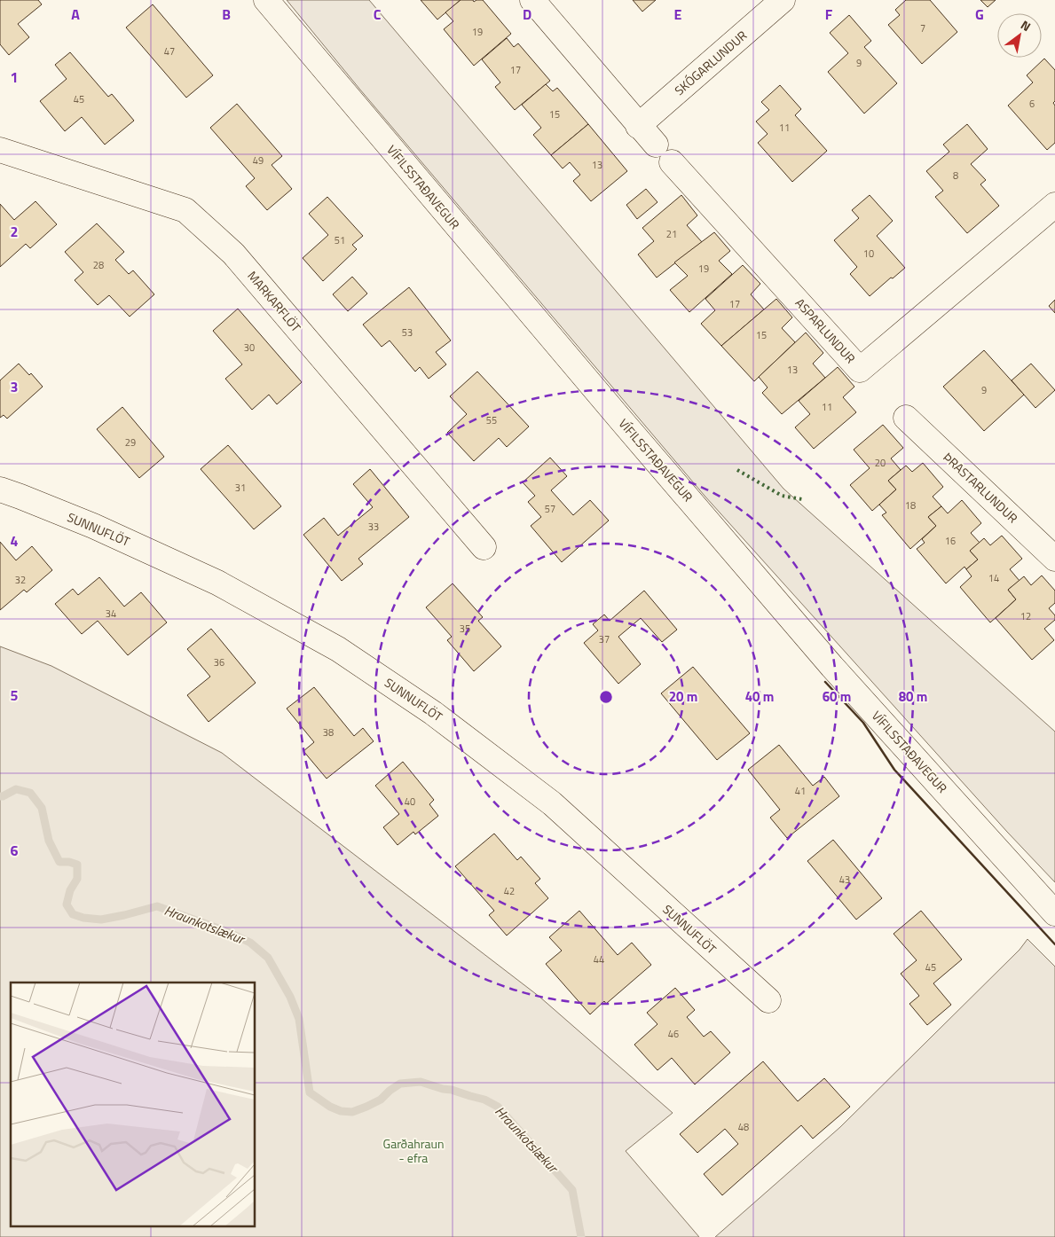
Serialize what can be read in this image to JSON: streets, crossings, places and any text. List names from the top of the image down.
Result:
{
  "streets": {
    "street": [
      "SKÓGARLUNDUR",
      "VÍFILSSTAÐAVEGUR",
      "MARKARFLÖT",
      "ASPARLUNDUR",
      "ÞRASTARLUNDUR",
      "SUNNUFLÖT"
    ]
  },
  "water": ["Hraunkotslækur"],
  "parks": ["Garðahraun - efra"],
  "house_numbers": [
    "7",
    "19",
    "47",
    "9",
    "17",
    "45",
    "6",
    "15",
    "11",
    "49",
    "13",
    "8",
    "21",
    "51",
    "10",
    "28",
    "19",
    "17",
    "53",
    "15",
    "30",
    "13",
    "9",
    "11",
    "55",
    "29",
    "20",
    "31",
    "18",
    "57",
    "33",
    "16",
    "14",
    "32",
    "34",
    "12",
    "35",
    "37",
    "36",
    "38",
    "41",
    "40",
    "43",
    "42",
    "44",
    "45",
    "46",
    "48"
  ],
  "north": "top right",
  "grid": {
    "columns": [
      "A",
      "B",
      "C",
      "D",
      "E",
      "F",
      "G"
    ],
    "rows": [
      "1",
      "2",
      "3",
      "4",
      "5",
      "6"
    ]
  },
  "rings": [
    "20 m",
    "40 m",
    "60 m",
    "80 m"
  ]
}
